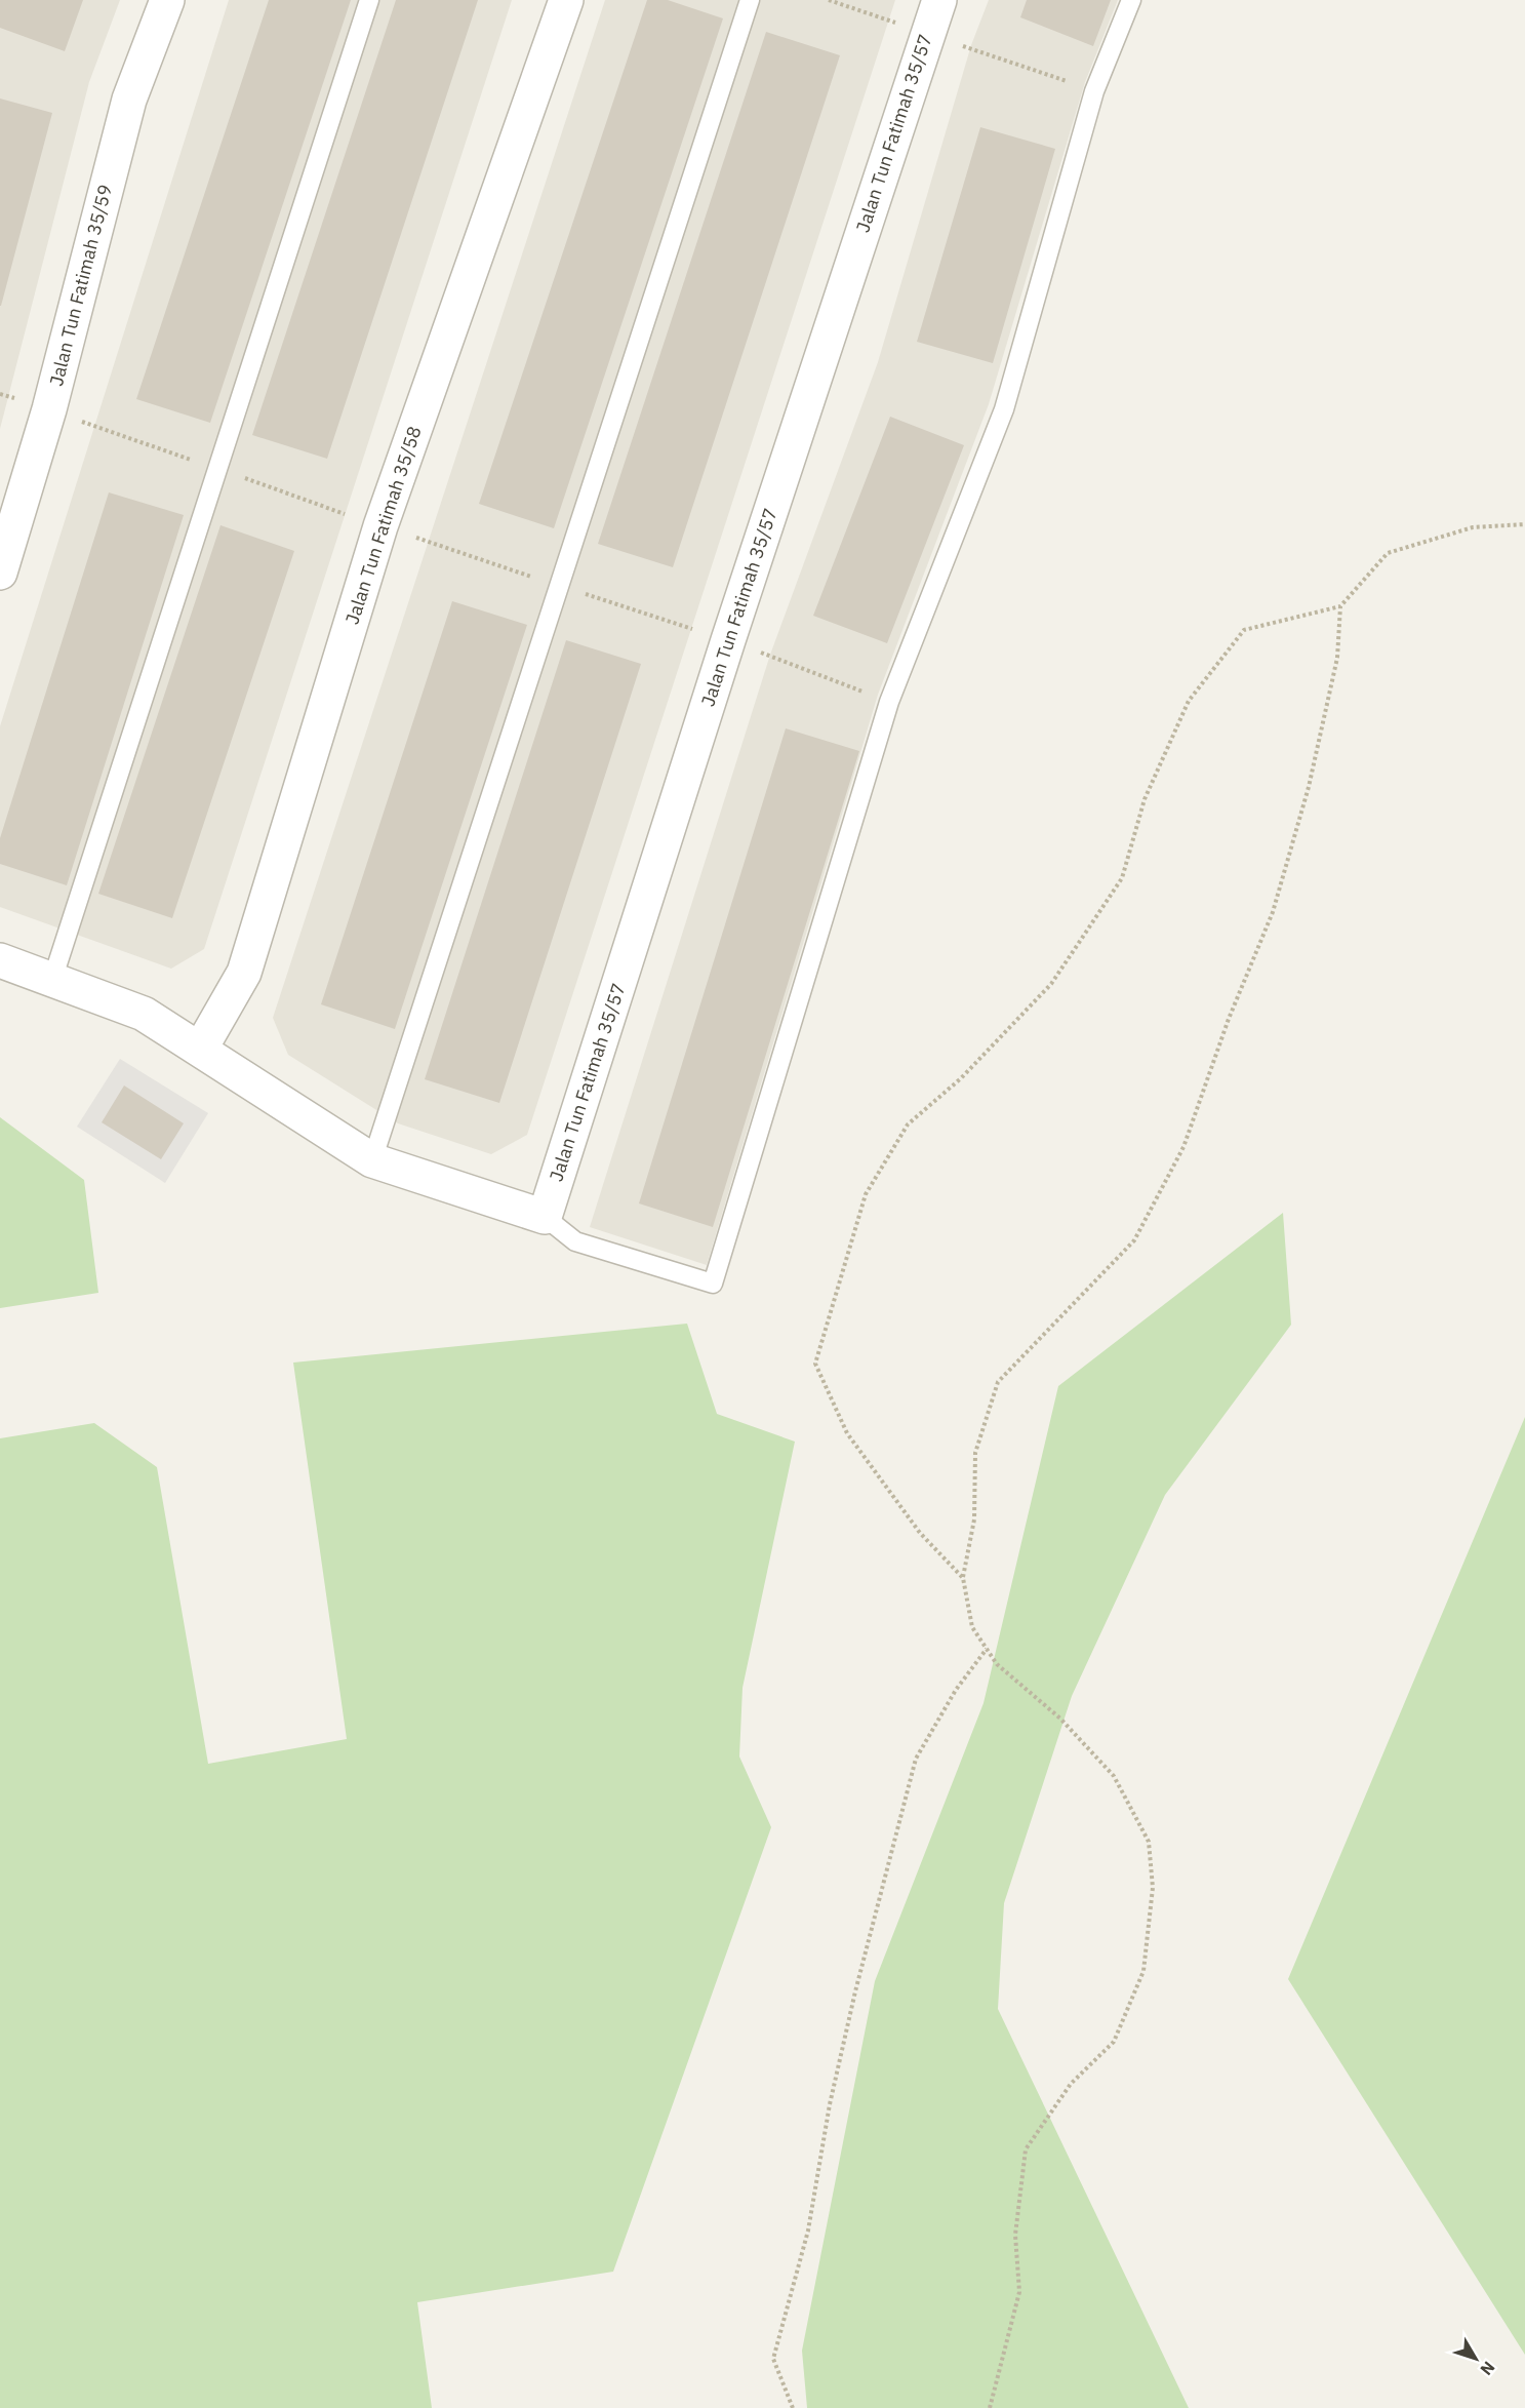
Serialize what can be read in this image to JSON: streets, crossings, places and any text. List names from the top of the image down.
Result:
{
  "streets": {
    "street": ["Jalan Tun Fatimah 35/57", "Jalan Tun Fatimah 35/59", "Jalan Tun Fatimah 35/58"]
  },
  "north": "bottom right"
}
